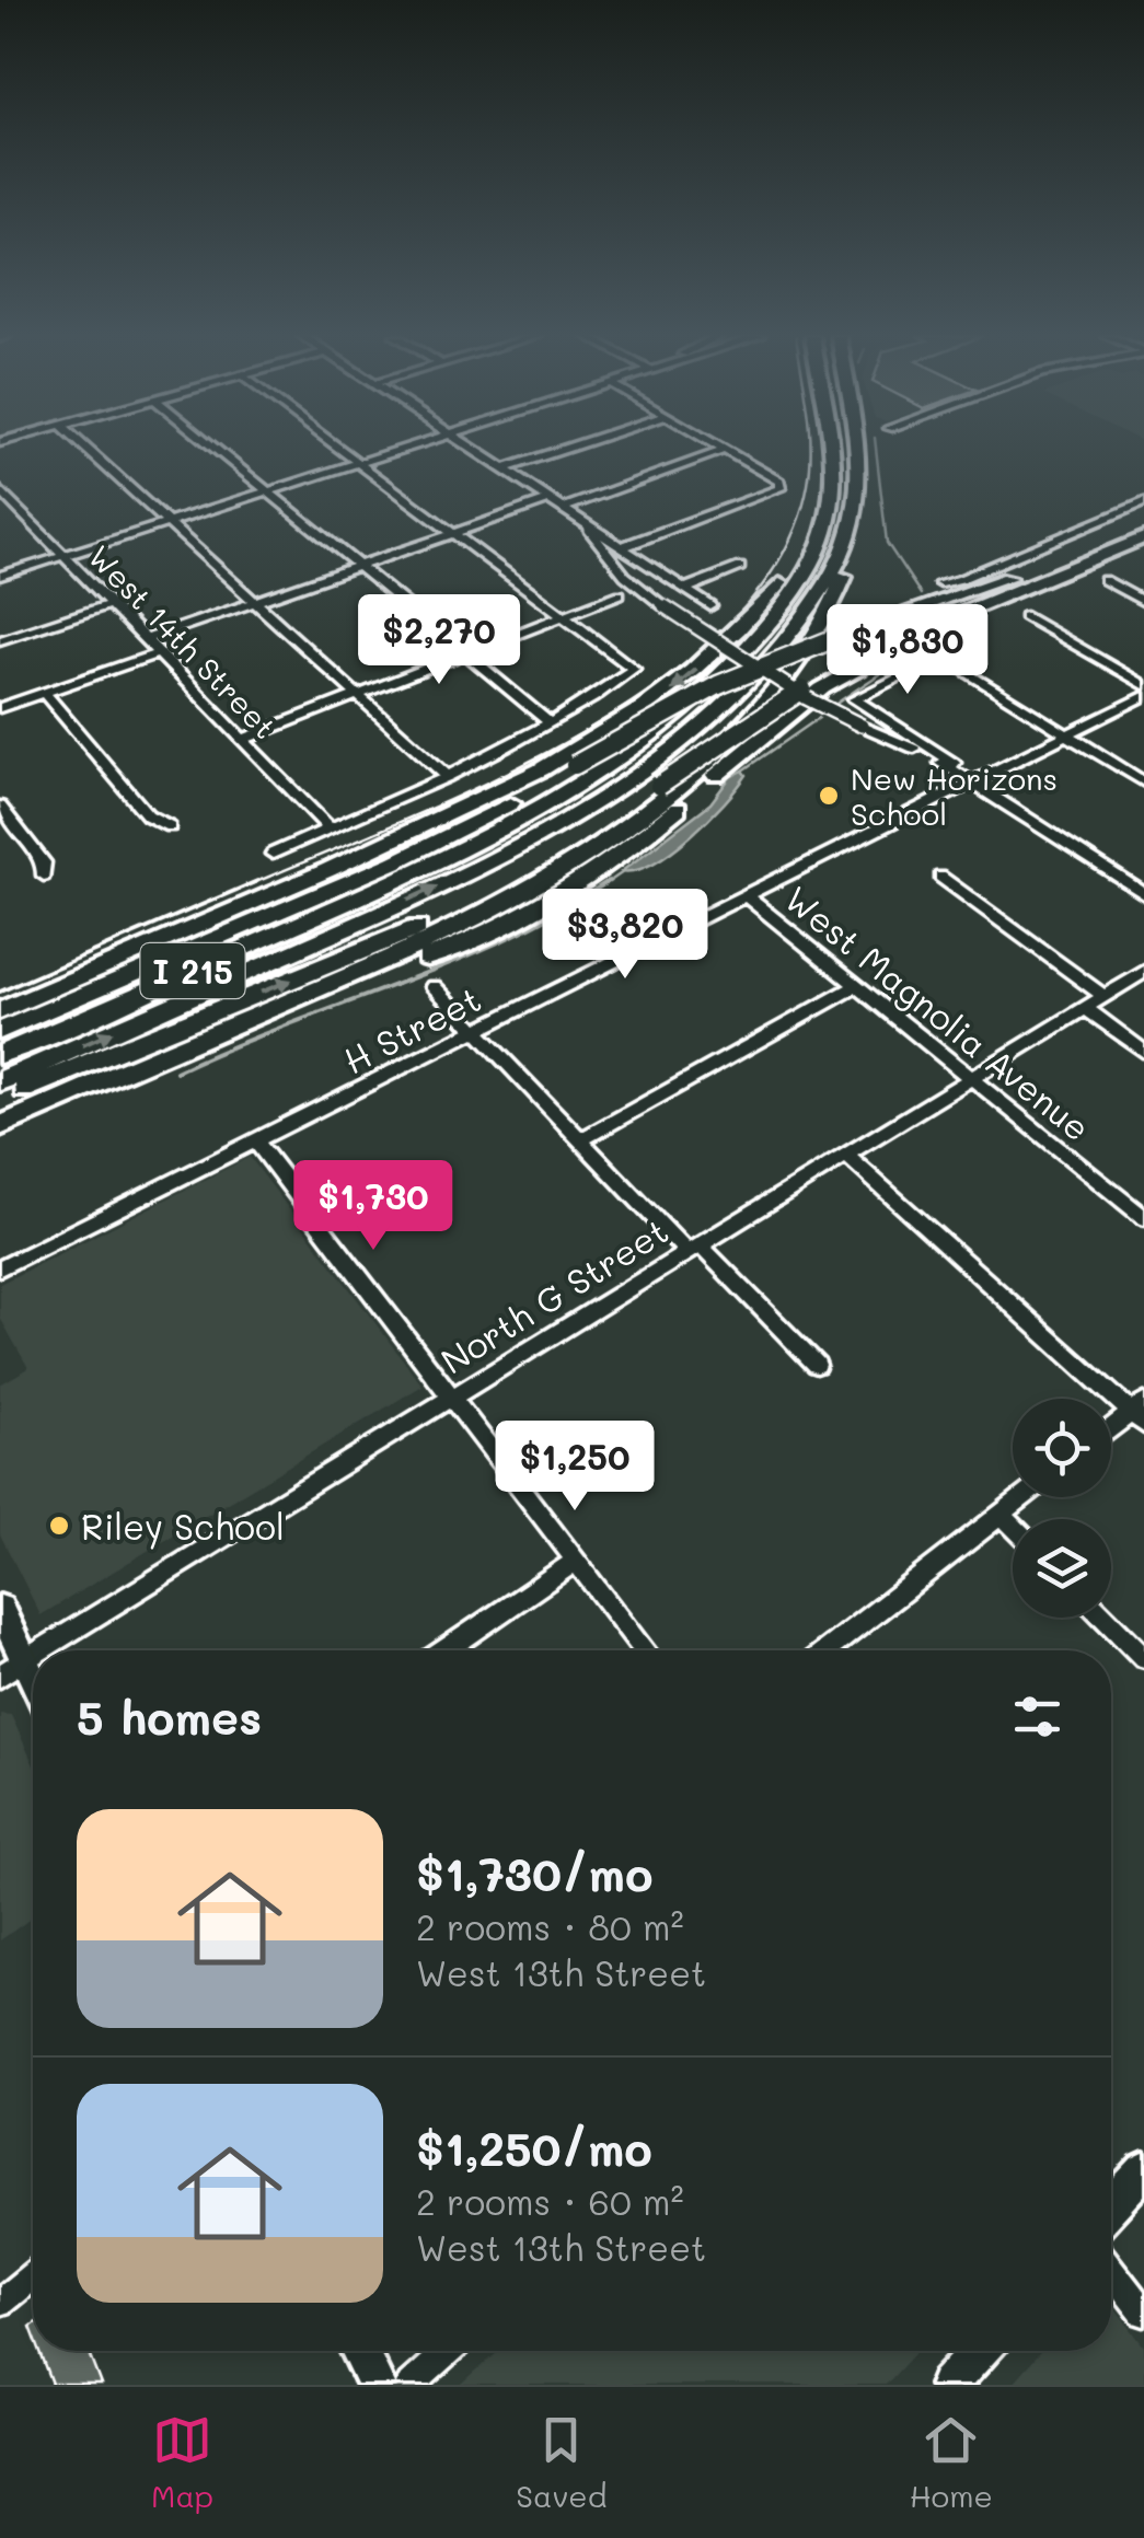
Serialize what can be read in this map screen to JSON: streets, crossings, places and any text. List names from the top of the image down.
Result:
{
  "streets": {
    "highway": ["I 215"],
    "street": [
      "West 14th Street",
      "West Magnolia Avenue",
      "H Street",
      "North G Street"
    ]
  },
  "crossings": [
    ["West Magnolia Avenue", "H Street"],
    ["West Magnolia Avenue", "North G Street"]
  ],
  "places": ["New Horizons School", "Riley School"],
  "page": {
    "price": [
      "$2,270",
      "$1,830",
      "$3,820",
      "$1,730",
      "$1,250"
    ],
    "heading": "5 homes",
    "list": [
      {
        "name": "$1,730/mo",
        "note": "2 rooms · 80 m² · West 13th Street"
      },
      {
        "name": "$1,250/mo",
        "note": "2 rooms · 60 m² · West 13th Street"
      }
    ],
    "tabs": ["Map", "Saved", "Home"]
  }
}
